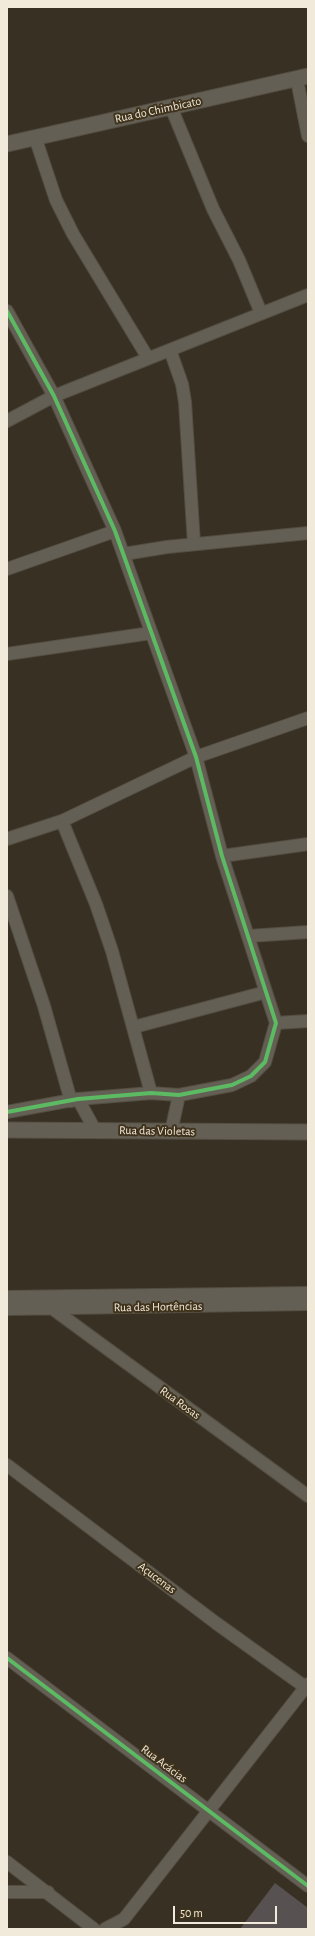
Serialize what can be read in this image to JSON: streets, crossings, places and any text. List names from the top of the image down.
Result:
{
  "streets": {
    "street": [
      "Rua do Chimbicato",
      "Rua das Violetas",
      "Rua das Hortências",
      "Rua Rosas",
      "Açucenas",
      "Rua Acácias"
    ]
  },
  "crossings": [
    ["Rua das Hortências", "Rua Rosas"]
  ],
  "scale_bar": "50 m"
}
